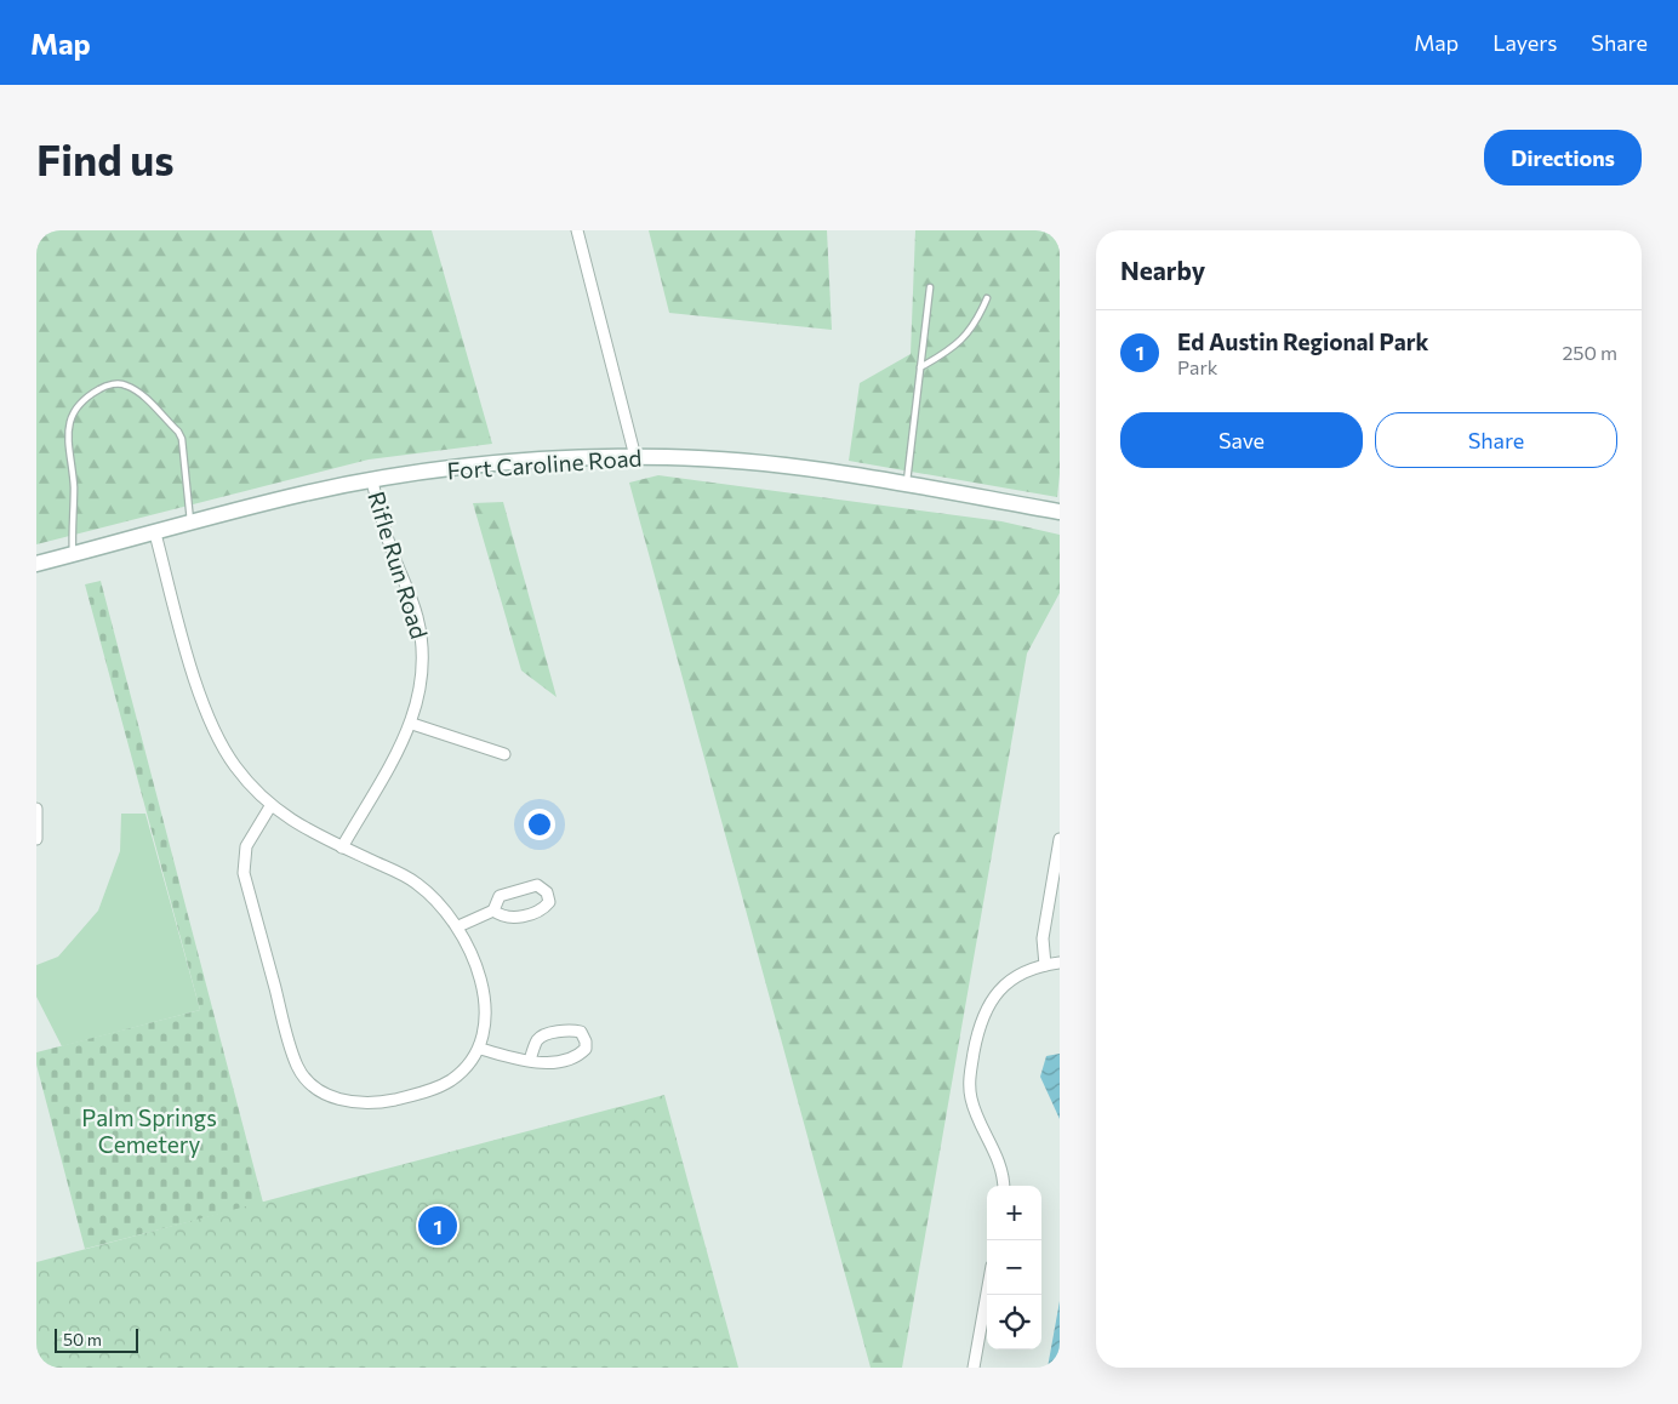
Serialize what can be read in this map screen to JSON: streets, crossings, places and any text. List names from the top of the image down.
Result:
{
  "streets": {
    "street": ["Fort Caroline Road", "Rifle Run Road"]
  },
  "crossings": [
    ["Fort Caroline Road", "Rifle Run Road"]
  ],
  "parks": ["Palm Springs Cemetery"],
  "scale_bar": "50 m",
  "page": {
    "header": "Map",
    "nav": ["Map", "Layers", "Share"],
    "buttons": [
      "Directions",
      ["Save", "Share"]
    ],
    "title": "Find us",
    "heading": "Nearby",
    "list": [
      {
        "mark": "1",
        "name": "Ed Austin Regional Park",
        "note": "Park",
        "value": "250 m"
      }
    ],
    "map_buttons": ["+", "−"],
    "pins": "1",
    "scale": "50 m"
  }
}
